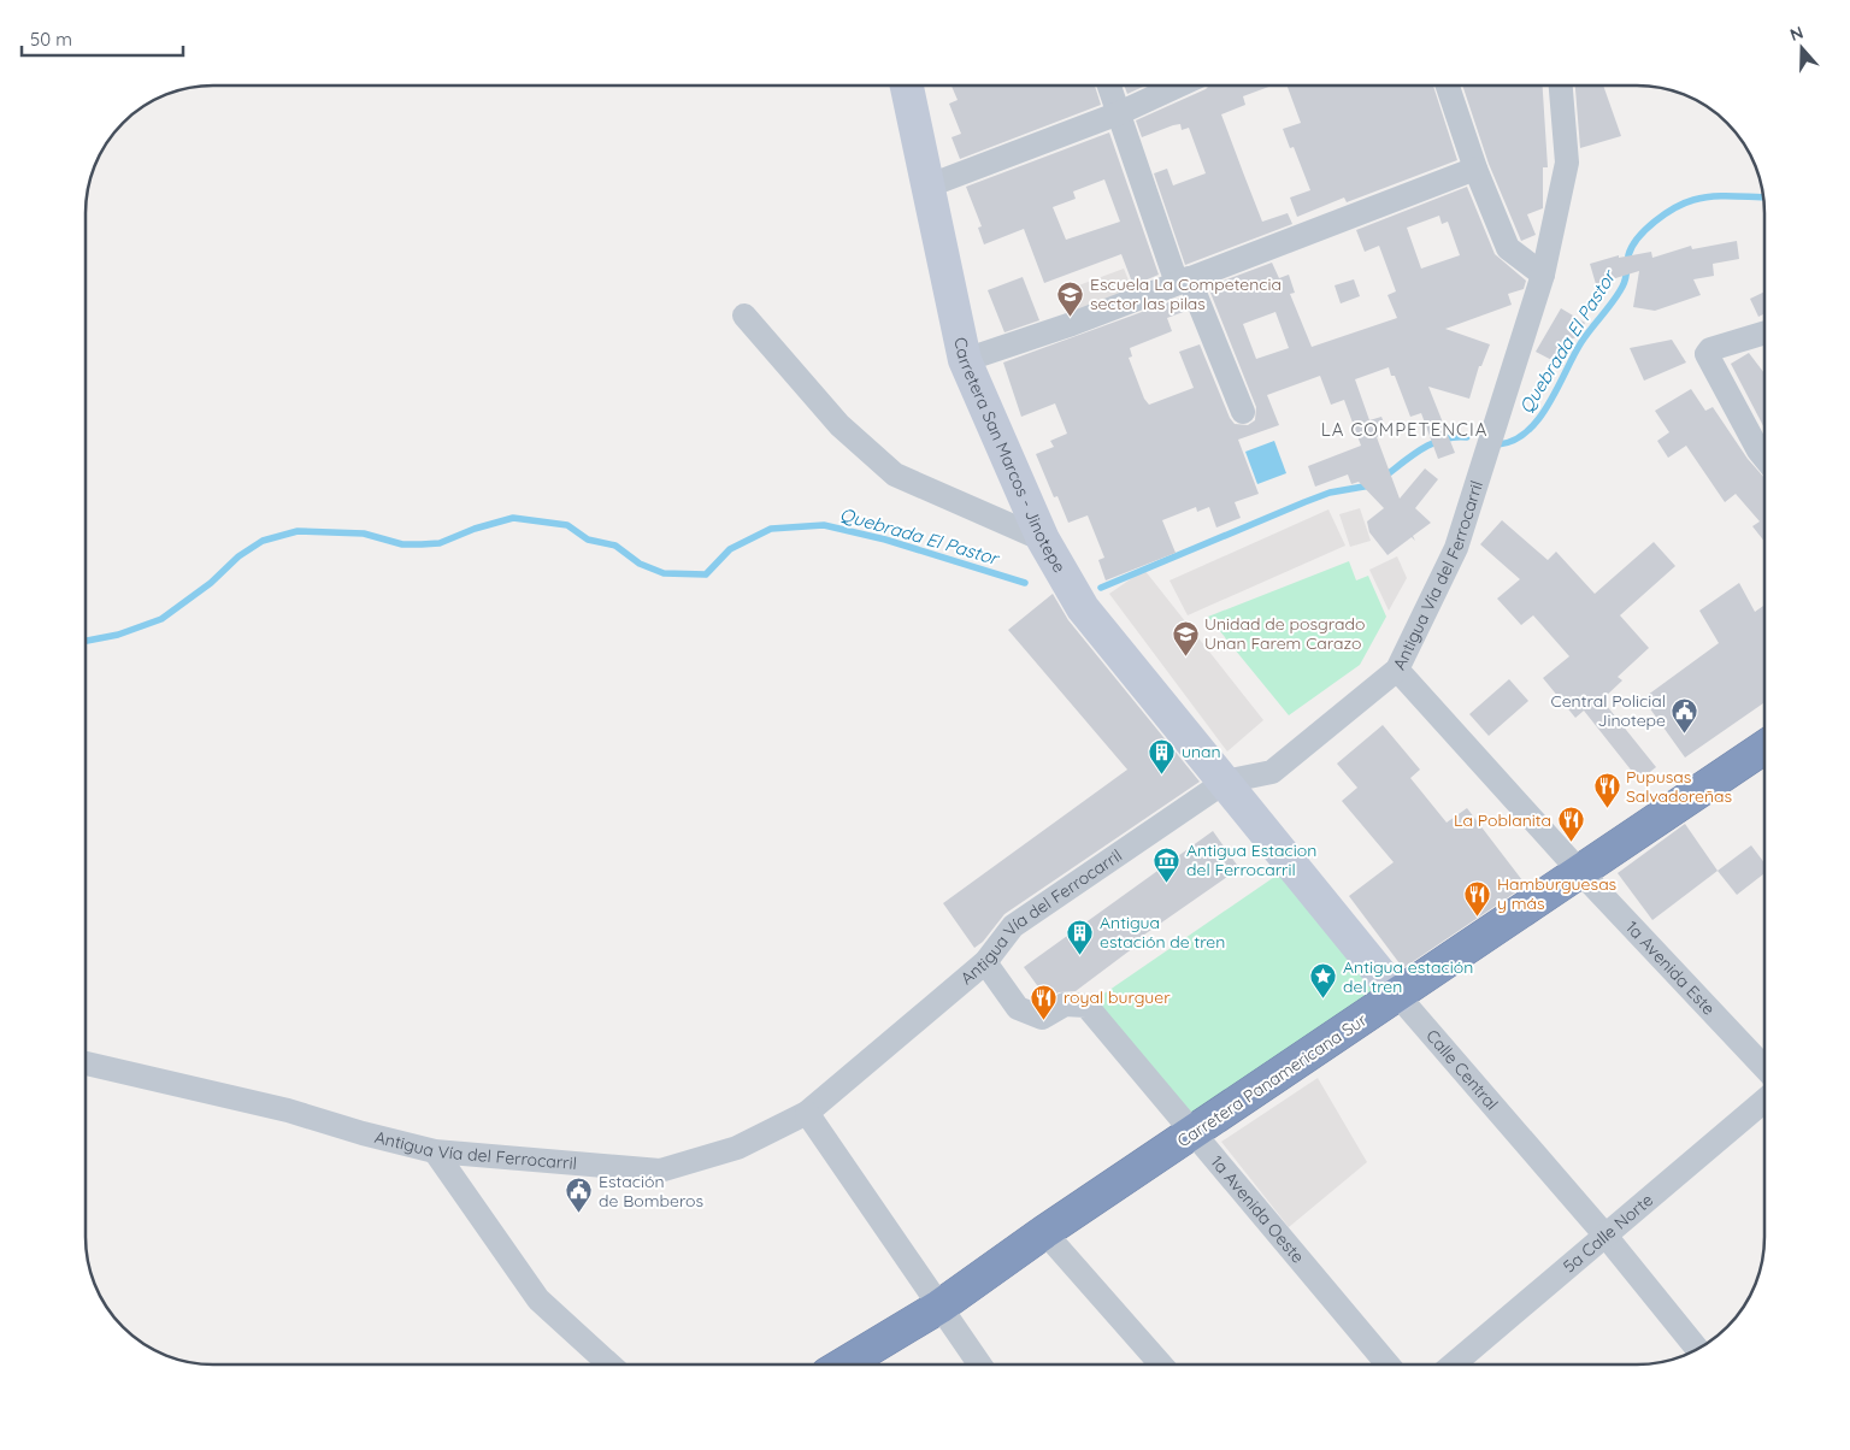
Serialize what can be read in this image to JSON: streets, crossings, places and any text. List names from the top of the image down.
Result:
{
  "streets": {
    "highway": ["Carretera Panamericana Sur"],
    "main road": ["Carretera San Marcos - Jinotepe", "Calle Central"],
    "street": [
      "Antigua Vía del Ferrocarril",
      "1a Avenida Este",
      "1a Avenida Oeste",
      "5a Calle Norte"
    ]
  },
  "crossings": [
    ["Carretera San Marcos - Jinotepe", "Antigua Vía del Ferrocarril"],
    ["Carretera San Marcos - Jinotepe", "Calle Central"],
    ["Antigua Vía del Ferrocarril", "1a Avenida Este"],
    ["Antigua Vía del Ferrocarril", "Calle Central"],
    ["Antigua Vía del Ferrocarril", "1a Avenida Oeste"],
    ["1a Avenida Este", "Carretera Panamericana Sur"],
    ["Calle Central", "Carretera Panamericana Sur"],
    ["Calle Central", "5a Calle Norte"],
    ["Carretera Panamericana Sur", "1a Avenida Oeste"]
  ],
  "districts": ["LA COMPETENCIA"],
  "water": ["Quebrada El Pastor"],
  "places": {
    "school or university": ["Escuela La Competencia sector las pilas", "Unidad de posgrado Unan Farem Carazo"],
    "public building": ["Central Policial Jinotepe", "Estación de Bomberos"],
    "building": ["unan", "Antigua estación de tren"],
    "restaurant": [
      "Pupusas Salvadoreñas",
      "La Poblanita",
      "Hamburguesas y más",
      "royal burguer"
    ],
    "museum": ["Antigua Estacion del Ferrocarril"],
    "place": ["Antigua estación del tren"]
  },
  "scale_bar": "50 m",
  "north": "top"
}
